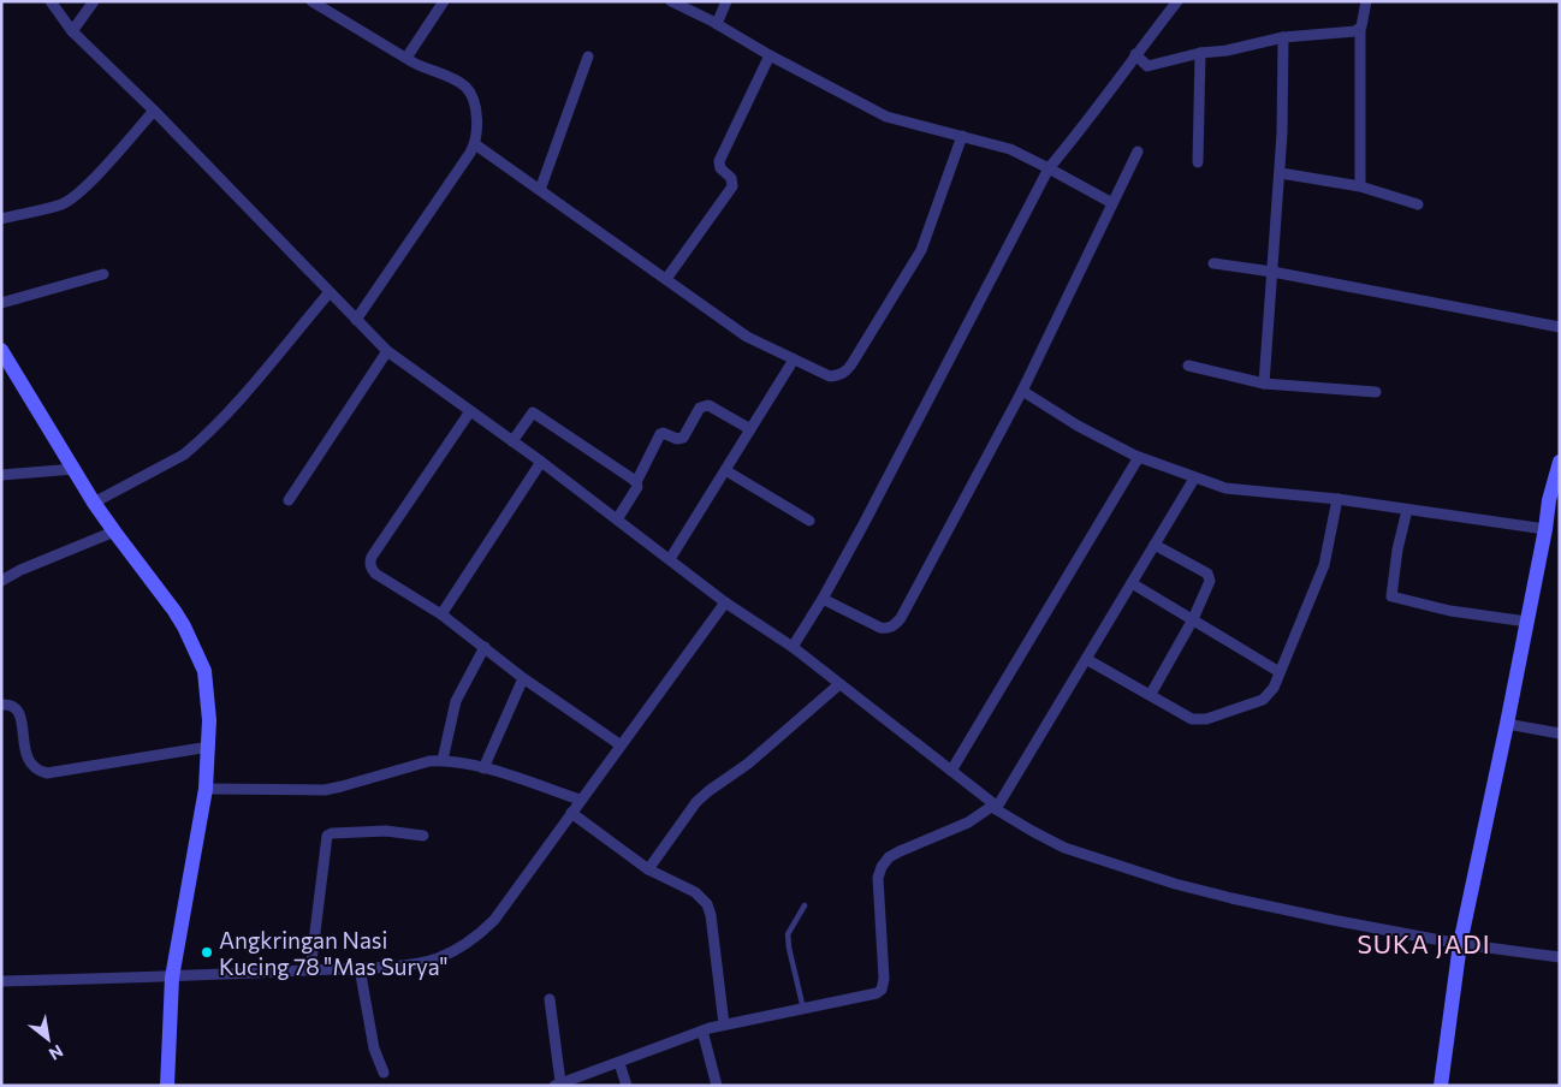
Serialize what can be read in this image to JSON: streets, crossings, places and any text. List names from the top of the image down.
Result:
{
  "districts": ["SUKA JADI"],
  "places": ["Angkringan Nasi Kucing 78 \"Mas Surya\""],
  "north": "bottom right"
}
